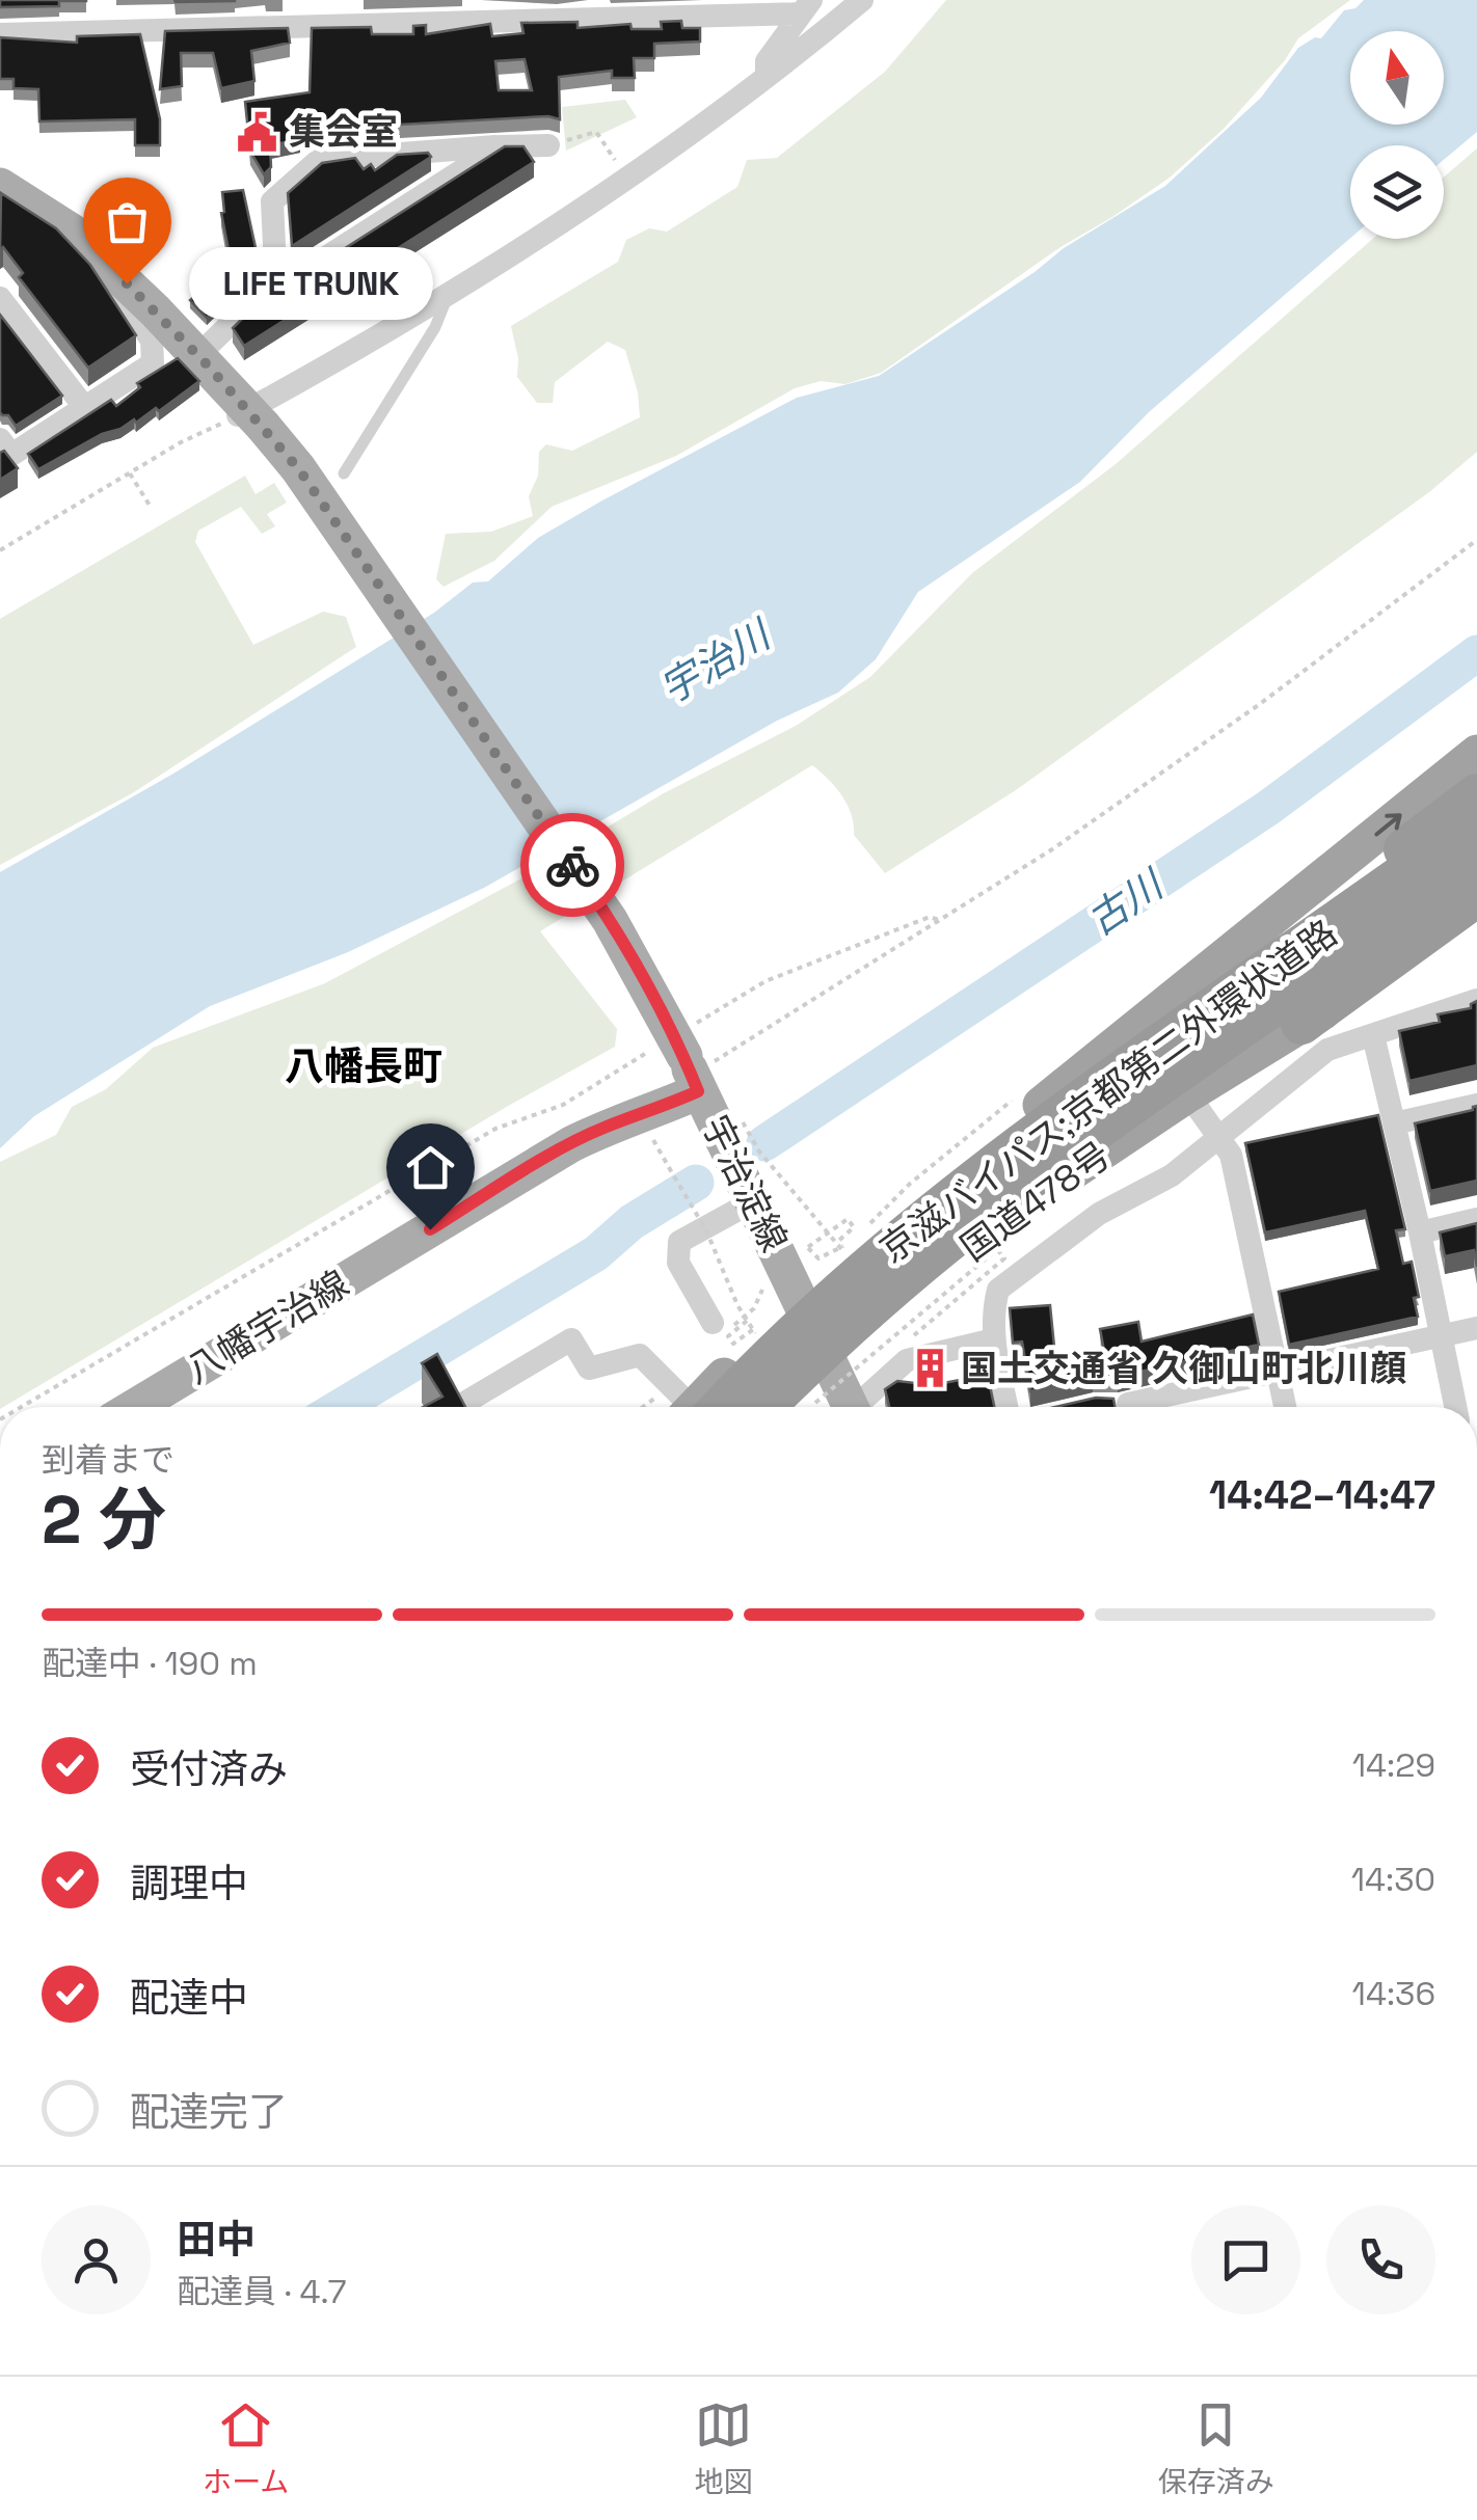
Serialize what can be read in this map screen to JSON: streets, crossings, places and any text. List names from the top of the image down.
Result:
{
  "streets": {
    "highway": ["京滋バイパス;京都第二外環状道路", "国道478号"],
    "main road": ["宇治淀線", "八幡宇治線"]
  },
  "crossings": [
    ["宇治淀線", "国道478号"],
    ["宇治淀線", "八幡宇治線"]
  ],
  "districts": ["八幡長町"],
  "water": ["宇治川", "古川"],
  "places": {
    "public building": ["集会室"],
    "other": ["LIFE TRUNK"],
    "building": ["国土交通省 久御山町北川顔"]
  },
  "north": "top",
  "page": {
    "bubble": "LIFE TRUNK",
    "heading": ["2 分", "到着まで", "14:42–14:47"],
    "panel": ["田中", "配達員 · 4.7"],
    "bar": "配達中 · 190 m",
    "list": [
      ["受付済み", "14:29"],
      ["調理中", "14:30"],
      ["配達中", "14:36"],
      "配達完了"
    ],
    "tabs": ["ホーム", "地図", "保存済み"]
  }
}
